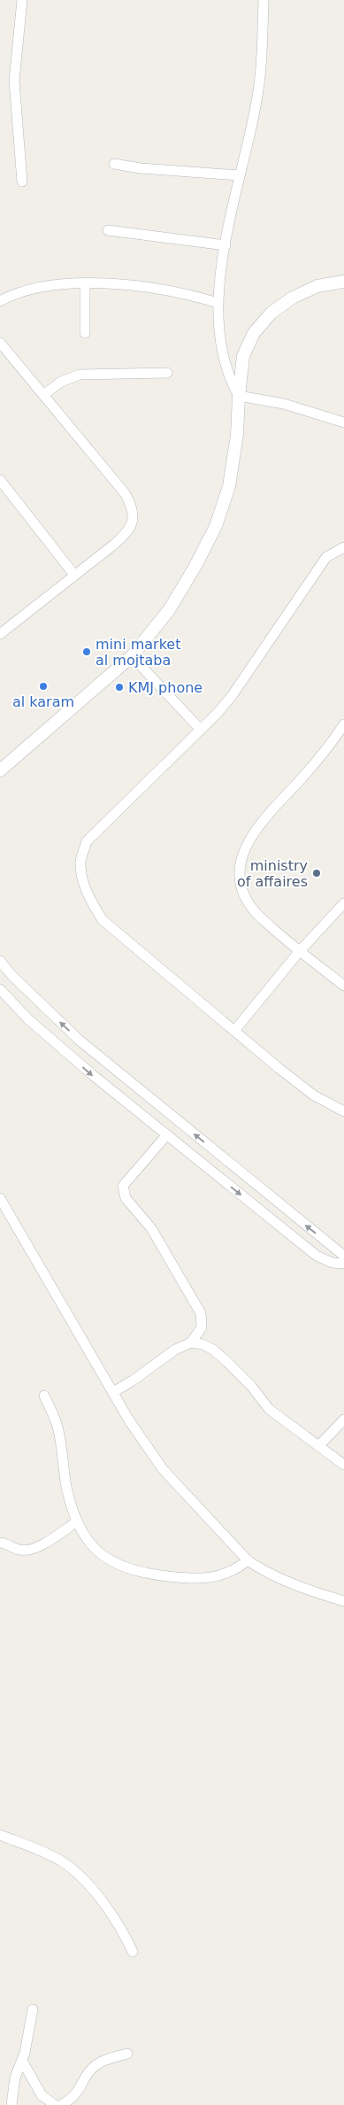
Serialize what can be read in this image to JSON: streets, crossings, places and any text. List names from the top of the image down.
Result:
{
  "places": [
    "mini market al mojtaba",
    "al karam",
    "KMJ phone",
    "ministry of affaires"
  ]
}
